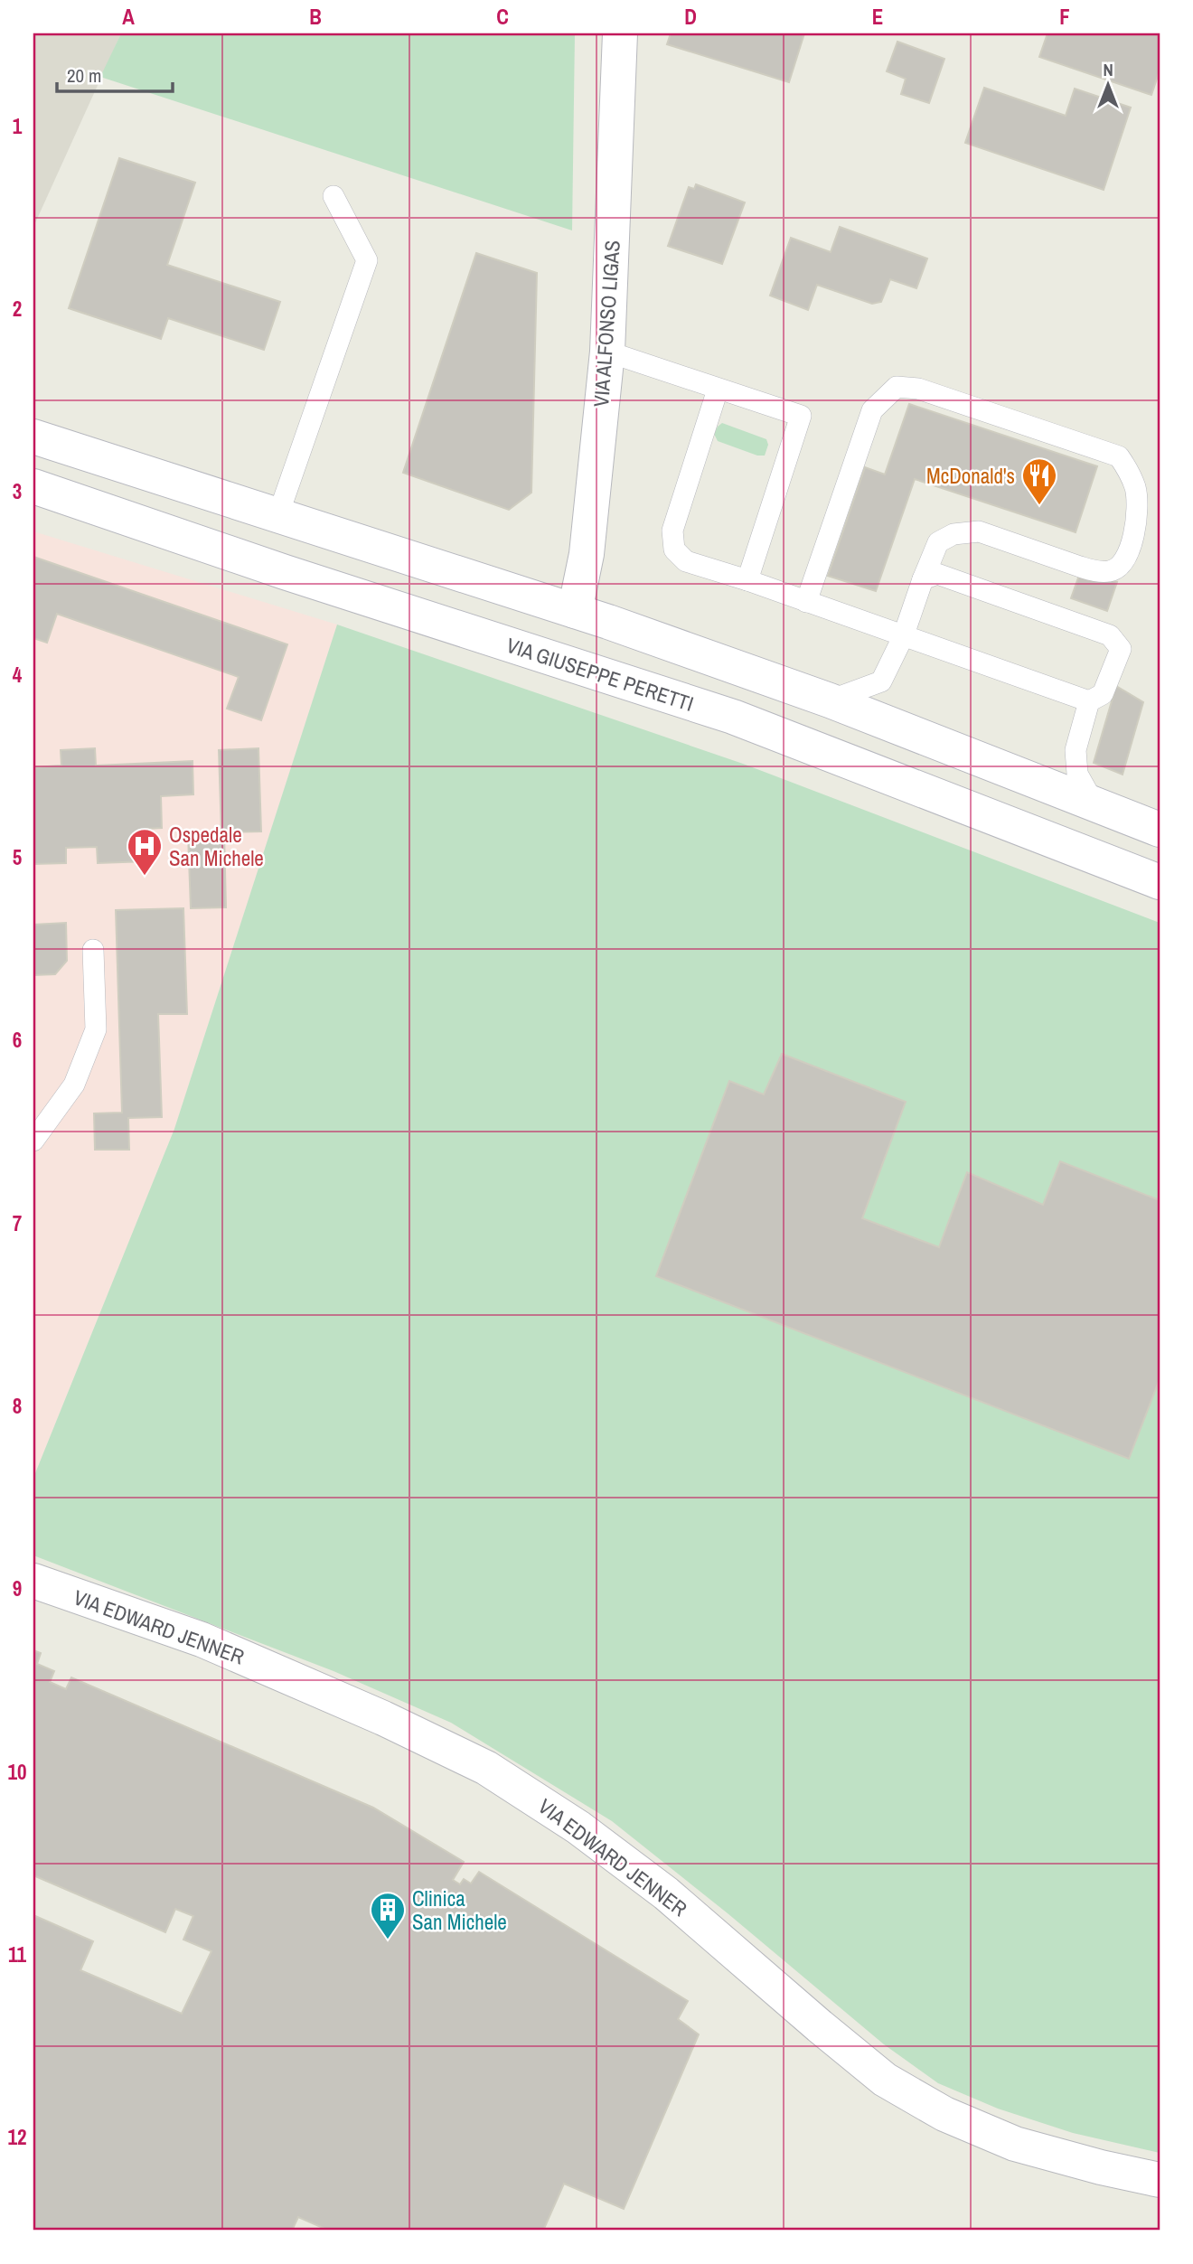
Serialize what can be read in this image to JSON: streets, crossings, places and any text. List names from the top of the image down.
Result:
{
  "streets": {
    "street": ["VIA ALFONSO LIGAS", "VIA GIUSEPPE PERETTI", "VIA EDWARD JENNER"]
  },
  "places": {
    "restaurant": ["McDonald's"],
    "hospital": ["Ospedale San Michele"],
    "building": ["Clinica San Michele"]
  },
  "scale_bar": "20 m",
  "north": "top",
  "grid": {
    "columns": [
      "A",
      "B",
      "C",
      "D",
      "E",
      "F"
    ],
    "rows": [
      "1",
      "2",
      "3",
      "4",
      "5",
      "6",
      "7",
      "8",
      "9",
      "10",
      "11",
      "12"
    ]
  }
}
